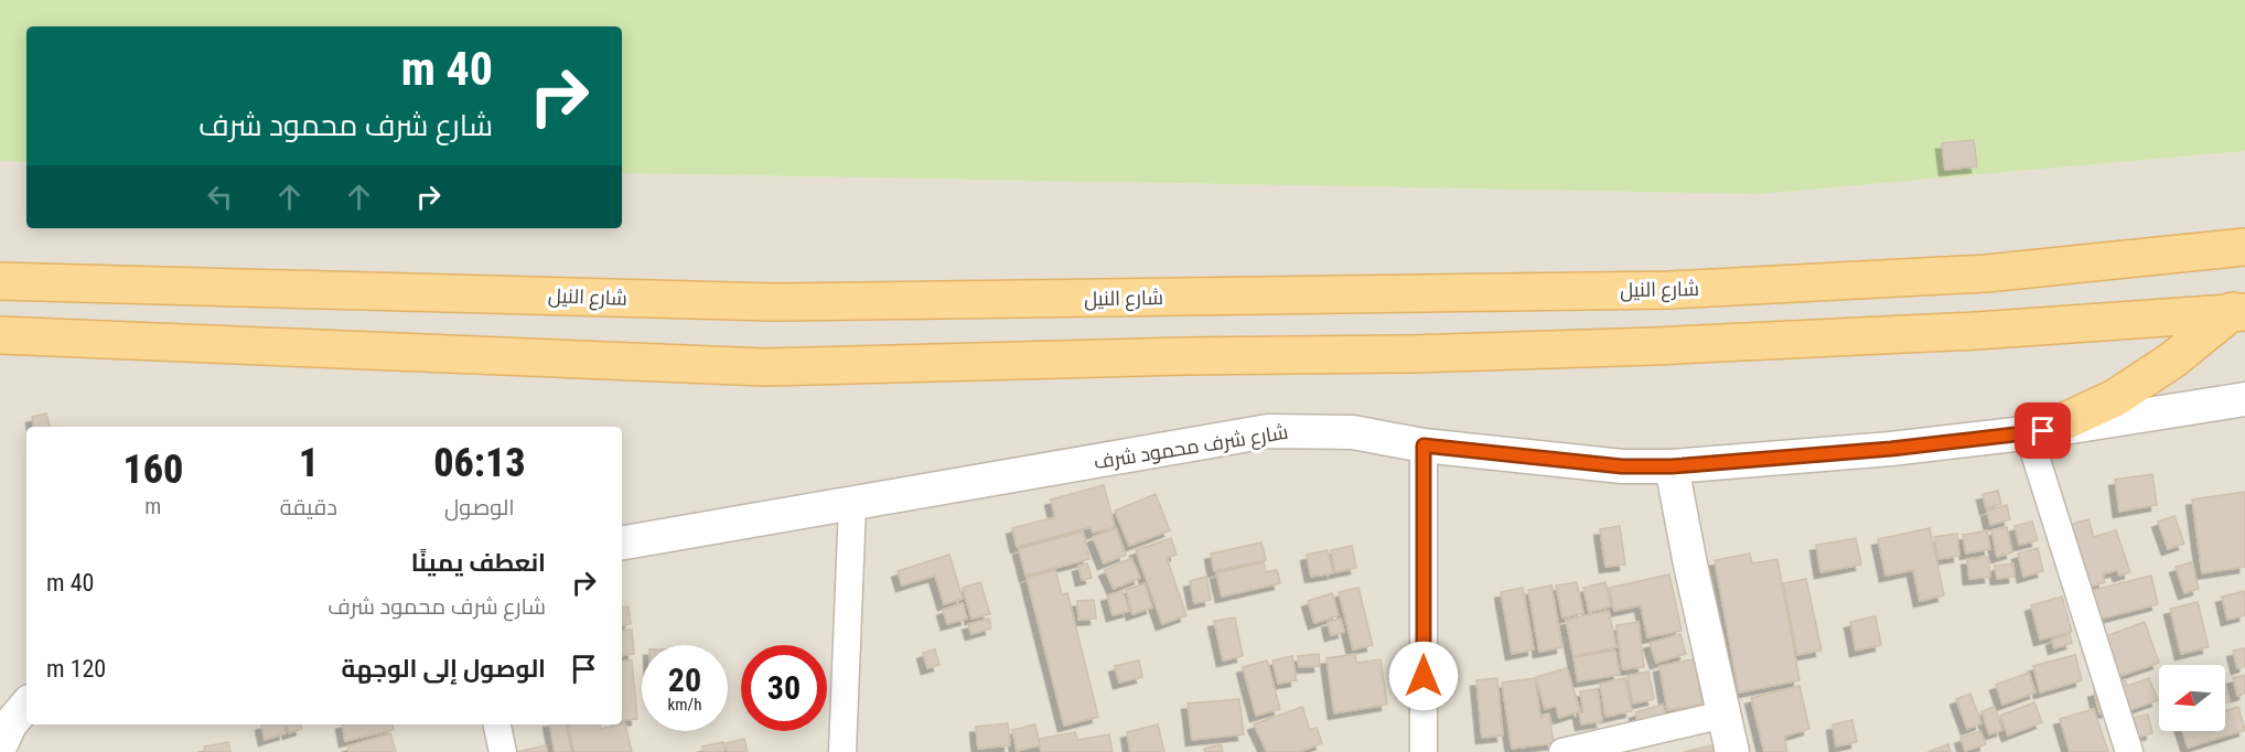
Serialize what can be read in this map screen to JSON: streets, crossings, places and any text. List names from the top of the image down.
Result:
{
  "streets": {
    "main road": ["شارع النيل"],
    "street": ["شارع شرف محمود شرف"]
  },
  "north": "left",
  "page": {
    "turn": ["40 m", "شارع شرف محمود شرف"],
    "eta": [
      "06:13",
      "الوصول",
      "1",
      "دقيقة",
      "160",
      "m"
    ],
    "list": [
      {
        "name": "انعطف يمينًا",
        "note": "شارع شرف محمود شرف",
        "value": "40 m"
      },
      {
        "name": "الوصول إلى الوجهة",
        "value": "120 m"
      }
    ],
    "speed": "20 km/h",
    "limit": "30"
  }
}
